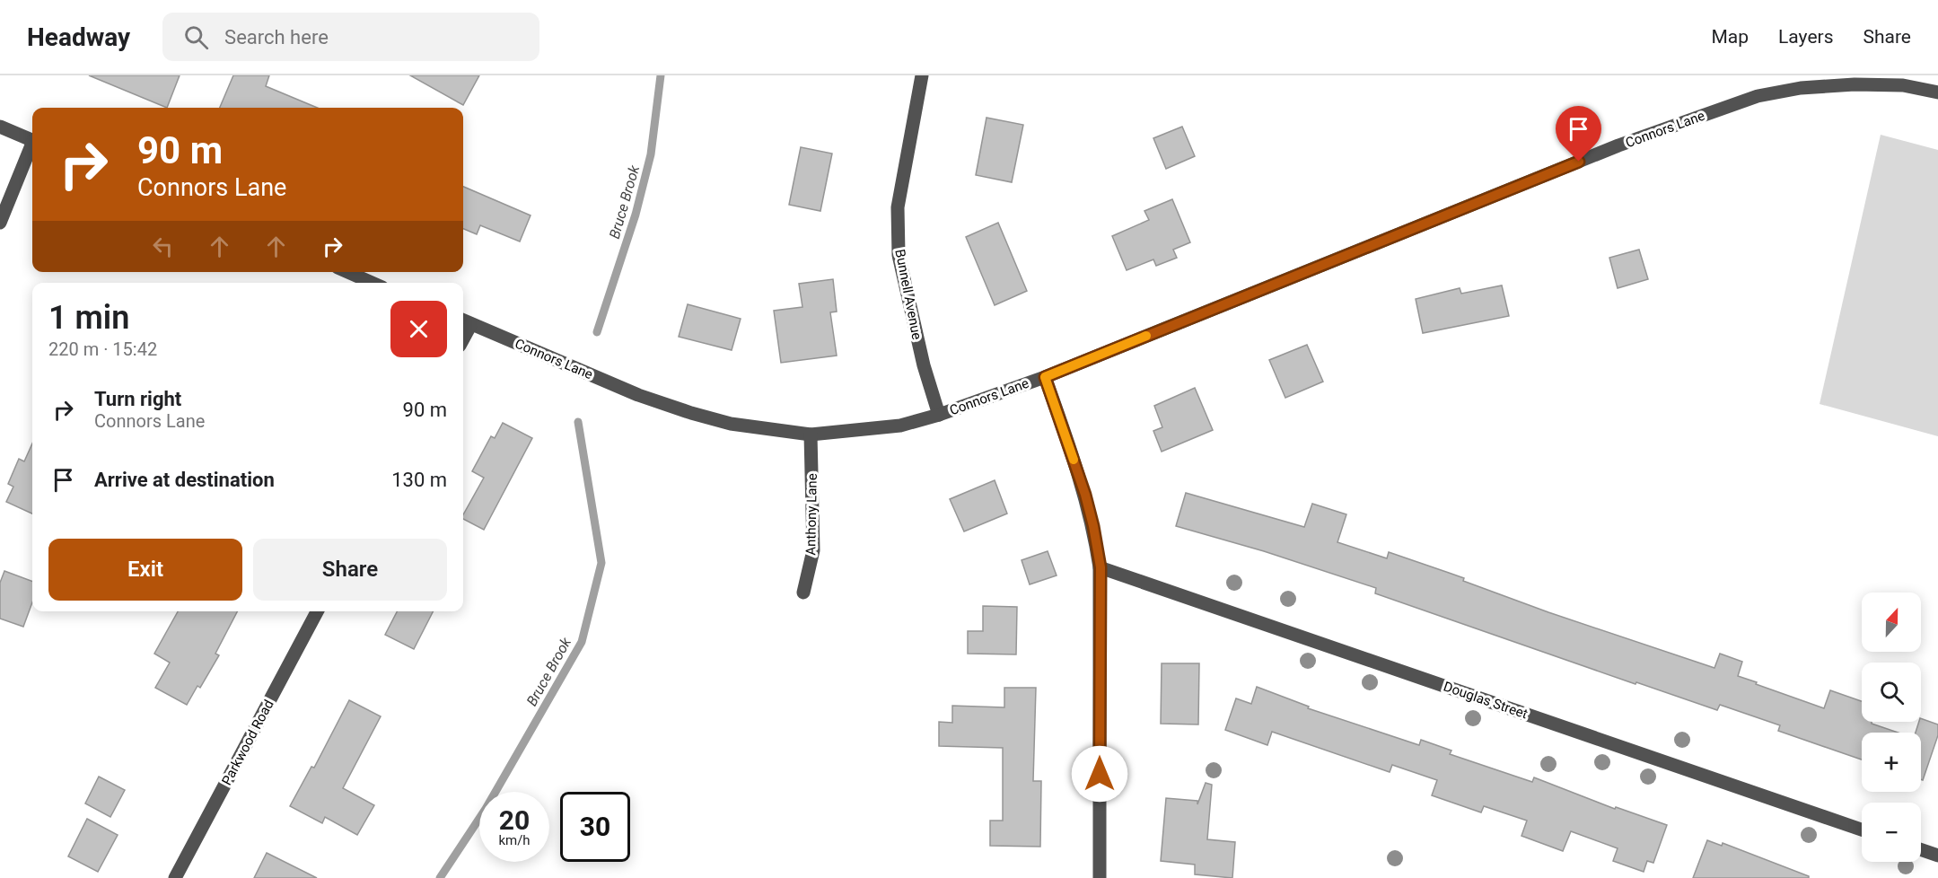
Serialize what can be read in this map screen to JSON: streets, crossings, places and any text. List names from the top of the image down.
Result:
{
  "streets": {
    "street": [
      "Connors Lane",
      "Bunnell Avenue",
      "Anthony Lane",
      "Douglas Street",
      "Parkwood Road"
    ]
  },
  "crossings": [
    ["Connors Lane", "Bunnell Avenue"],
    ["Connors Lane", "Anthony Lane"]
  ],
  "water": ["Bruce Brook"],
  "north": "top",
  "page": {
    "header": "Headway",
    "search": "Search here",
    "nav": ["Map", "Layers", "Share"],
    "turn": ["90 m", "Connors Lane"],
    "heading": ["1 min", "220 m · 15:42"],
    "list": [
      {
        "name": "Turn right",
        "note": "Connors Lane",
        "value": "90 m"
      },
      {
        "name": "Arrive at destination",
        "value": "130 m"
      }
    ],
    "buttons": ["Exit", "Share"],
    "map_buttons": ["+", "−"],
    "speed": "20 km/h",
    "limit": "30"
  }
}
